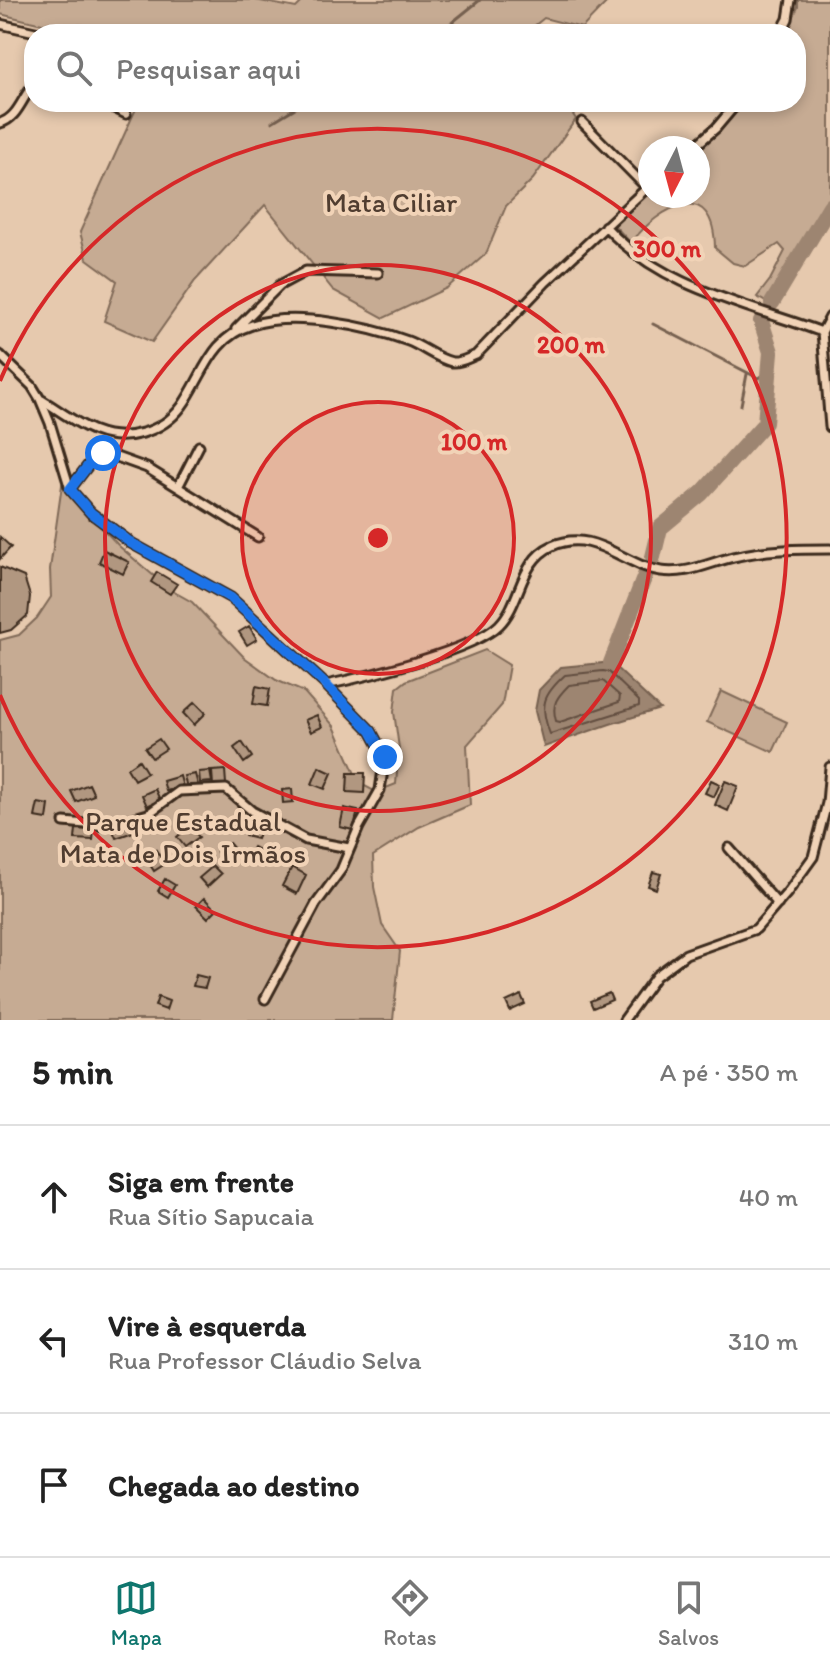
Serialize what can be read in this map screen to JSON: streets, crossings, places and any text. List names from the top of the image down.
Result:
{
  "parks": ["Mata Ciliar", "Parque Estadual Mata de Dois Irmãos"],
  "north": "bottom",
  "page": {
    "search": "Pesquisar aqui",
    "heading": ["5 min", "A pé · 350 m"],
    "list": [
      ["Siga em frente", "Rua Sítio Sapucaia", "40 m"],
      ["Vire à esquerda", "Rua Professor Cláudio Selva", "310 m"],
      "Chegada ao destino"
    ],
    "nav": ["Mapa", "Rotas", "Salvos"]
  },
  "rings": ["300 m", "200 m", "100 m"]
}
